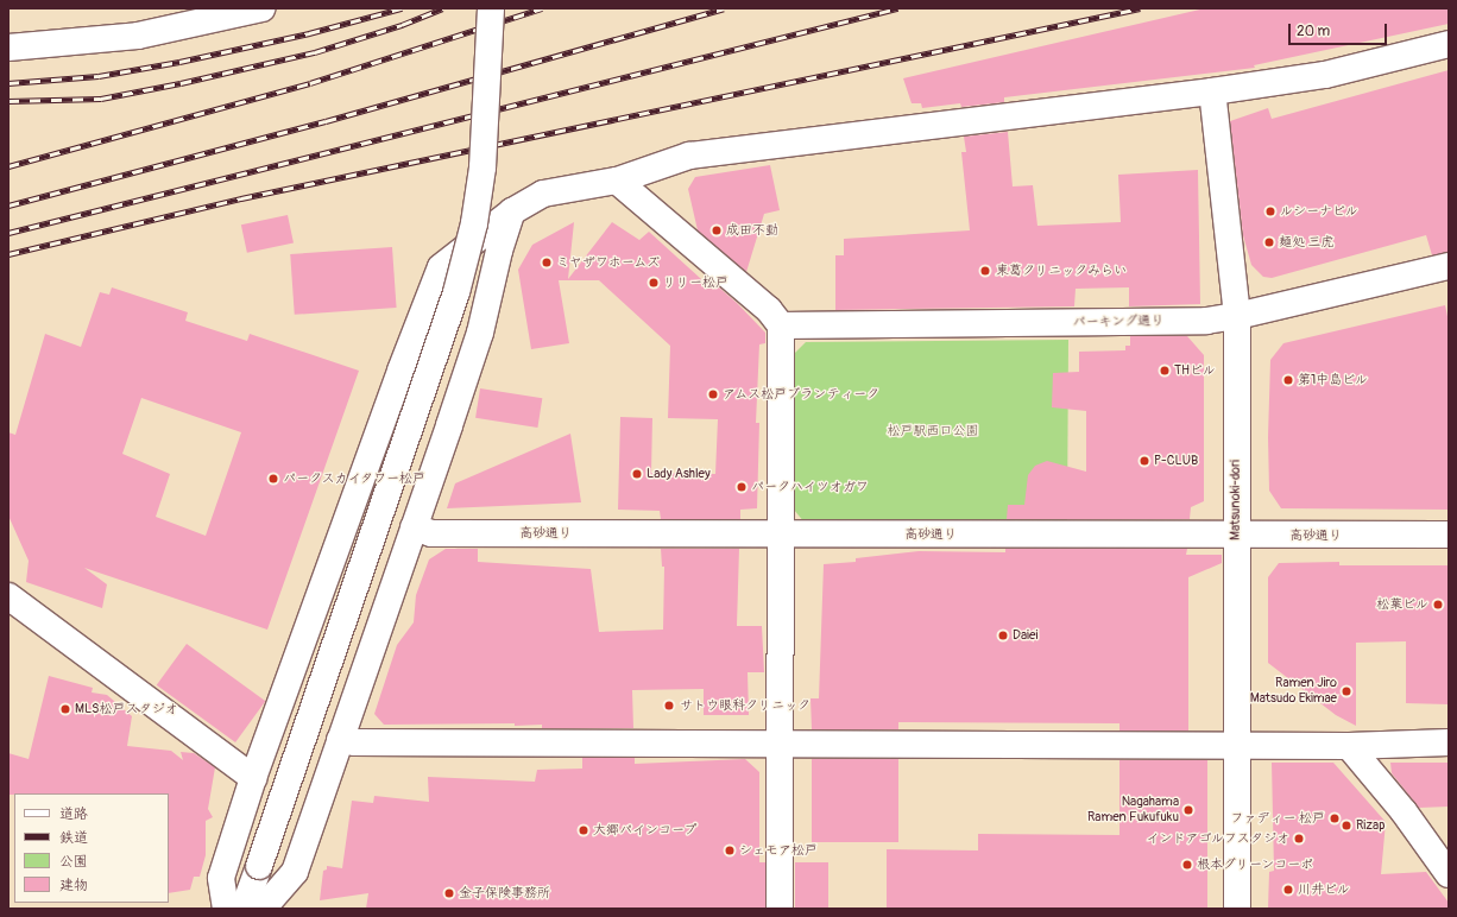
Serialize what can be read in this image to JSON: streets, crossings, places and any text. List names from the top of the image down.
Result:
{
  "streets": {
    "street": ["パーキング通り", "Matsunoki-dori", "高砂通り"]
  },
  "crossings": [
    ["パーキング通り", "Matsunoki-dori"],
    ["Matsunoki-dori", "高砂通り"]
  ],
  "parks": ["松戸駅西口公園"],
  "places": [
    "ルシーナビル",
    "成田不動",
    "麺処 三虎",
    "ミヤザワホームズ",
    "東葛クリニックみらい",
    "リリー松戸",
    "THビル",
    "第1中島ビル",
    "アムス松戸ブランティーク",
    "P-CLUB",
    "Lady Ashley",
    "パークスカイタワー松戸",
    "パークハイツオガワ",
    "松葉ビル",
    "Daiei",
    "Ramen Jiro Matsudo Ekimae",
    "サトウ眼科クリニック",
    "MLS松戸スタジオ",
    "Nagahama Ramen Fukufuku",
    "ファディー 松戸",
    "Rizap",
    "大郷パインコープ",
    "インドアゴルフスタジオ",
    "シェモア松戸",
    "根本グリーンコーポ",
    "川井ビル",
    "金子保険事務所"
  ],
  "legend": [
    "道路",
    "鉄道",
    "公園",
    "建物"
  ],
  "scale_bar": "20 m"
}
